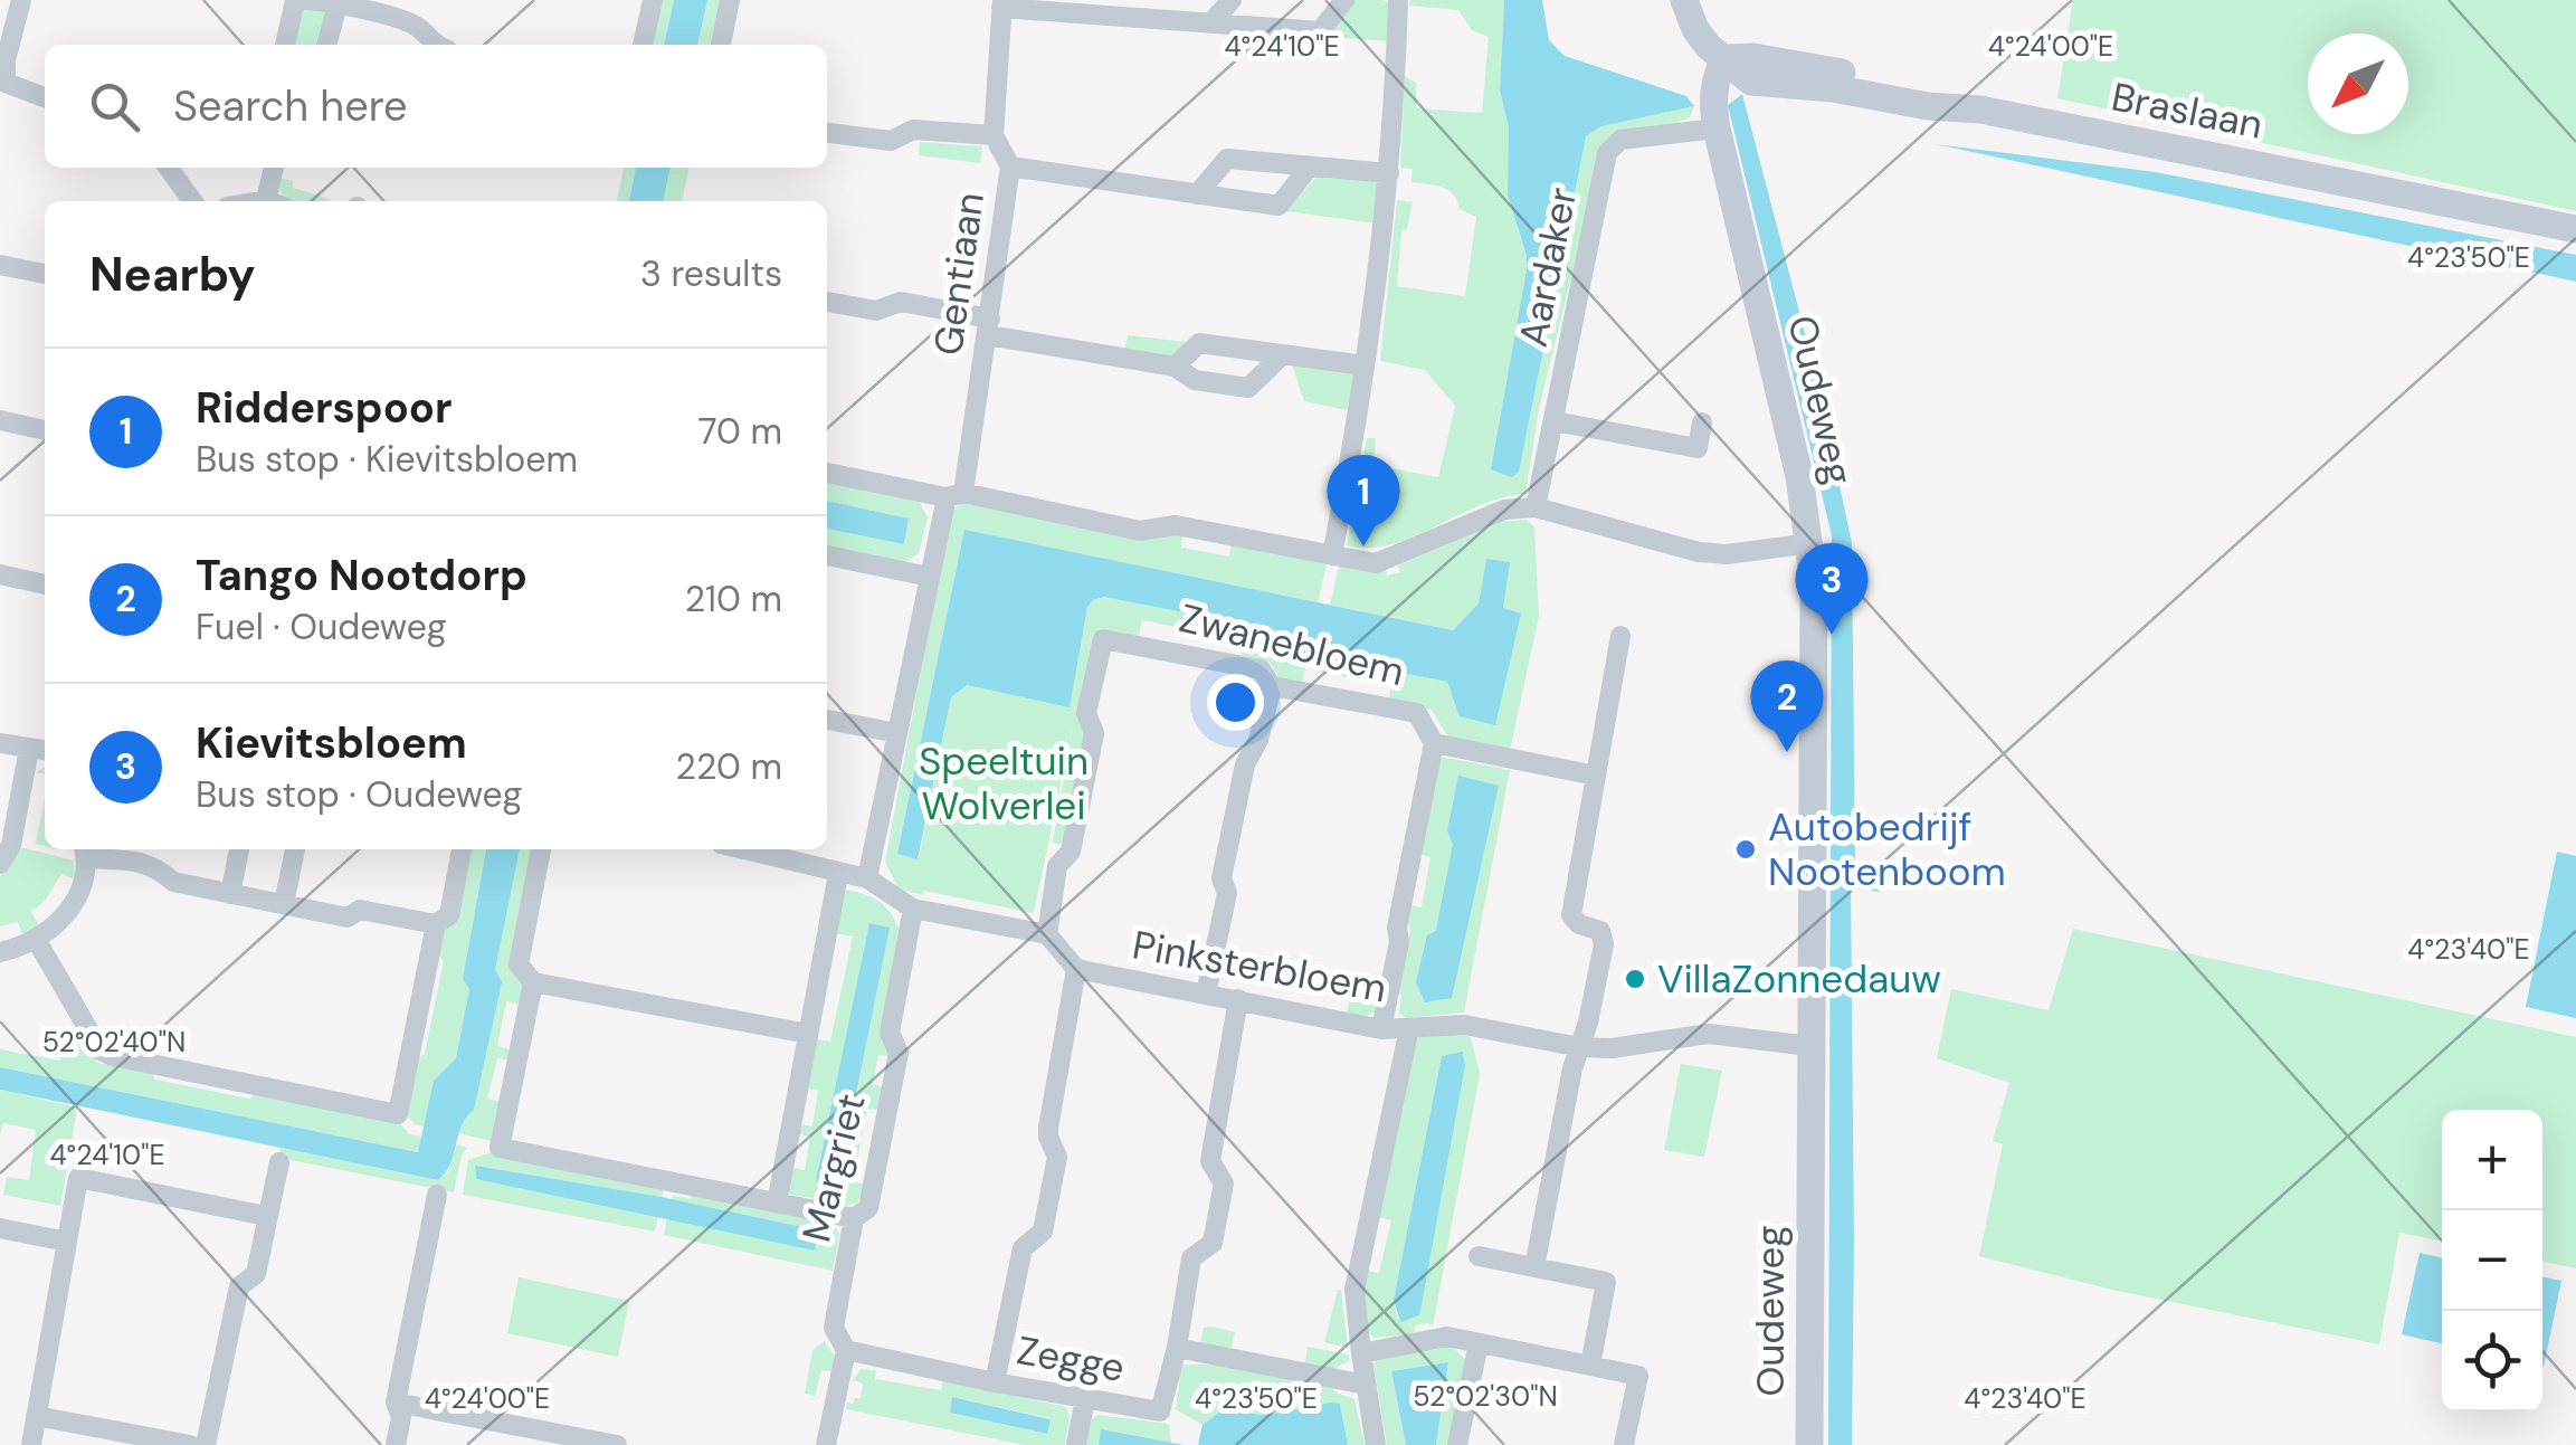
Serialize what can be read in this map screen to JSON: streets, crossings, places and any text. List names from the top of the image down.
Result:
{
  "streets": {
    "street": [
      "Braslaan",
      "Aardaker",
      "Gentiaan",
      "Oudeweg",
      "Zwanebloem",
      "Pinksterbloem",
      "Margriet",
      "Zegge"
    ]
  },
  "crossings": [
    ["Braslaan", "Oudeweg"],
    ["Aardaker", "Oudeweg"],
    ["Oudeweg", "Pinksterbloem"],
    ["Zwanebloem", "Pinksterbloem"],
    ["Margriet", "Zegge"]
  ],
  "parks": ["Speeltuin Wolverlei"],
  "places": ["Autobedrijf Nootenboom", "VillaZonnedauw"],
  "north": "bottom left",
  "page": {
    "search": "Search here",
    "heading": ["Nearby", "3 results"],
    "list": [
      {
        "mark": "1",
        "name": "Ridderspoor",
        "note": "Bus stop · Kievitsbloem",
        "value": "70 m"
      },
      {
        "mark": "2",
        "name": "Tango Nootdorp",
        "note": "Fuel · Oudeweg",
        "value": "210 m"
      },
      {
        "mark": "3",
        "name": "Kievitsbloem",
        "note": "Bus stop · Oudeweg",
        "value": "220 m"
      }
    ],
    "pins": ["1", "3", "2"],
    "map_buttons": ["+", "−"]
  },
  "coordinates": [
    "4°24'10\"E",
    "4°24'00\"E",
    "4°23'50\"E",
    "4°23'40\"E",
    "52°02'40\"N",
    "52°02'30\"N"
  ]
}
